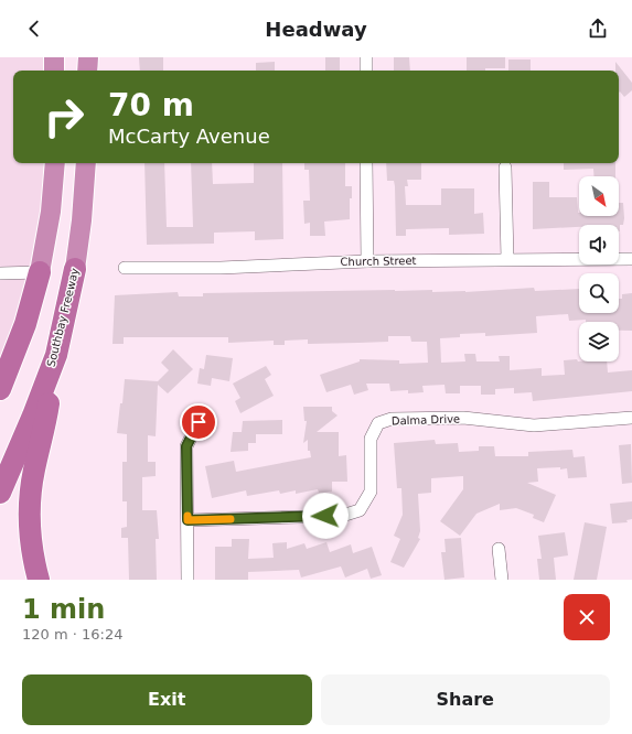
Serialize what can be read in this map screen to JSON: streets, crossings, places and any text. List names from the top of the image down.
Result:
{
  "streets": {
    "highway": ["Southbay Freeway"],
    "street": ["Church Street", "Dalma Drive"]
  },
  "north": "bottom right",
  "page": {
    "header": "Headway",
    "turn": ["70 m", "McCarty Avenue"],
    "heading": ["1 min", "120 m · 16:24"],
    "buttons": ["Exit", "Share"]
  }
}
